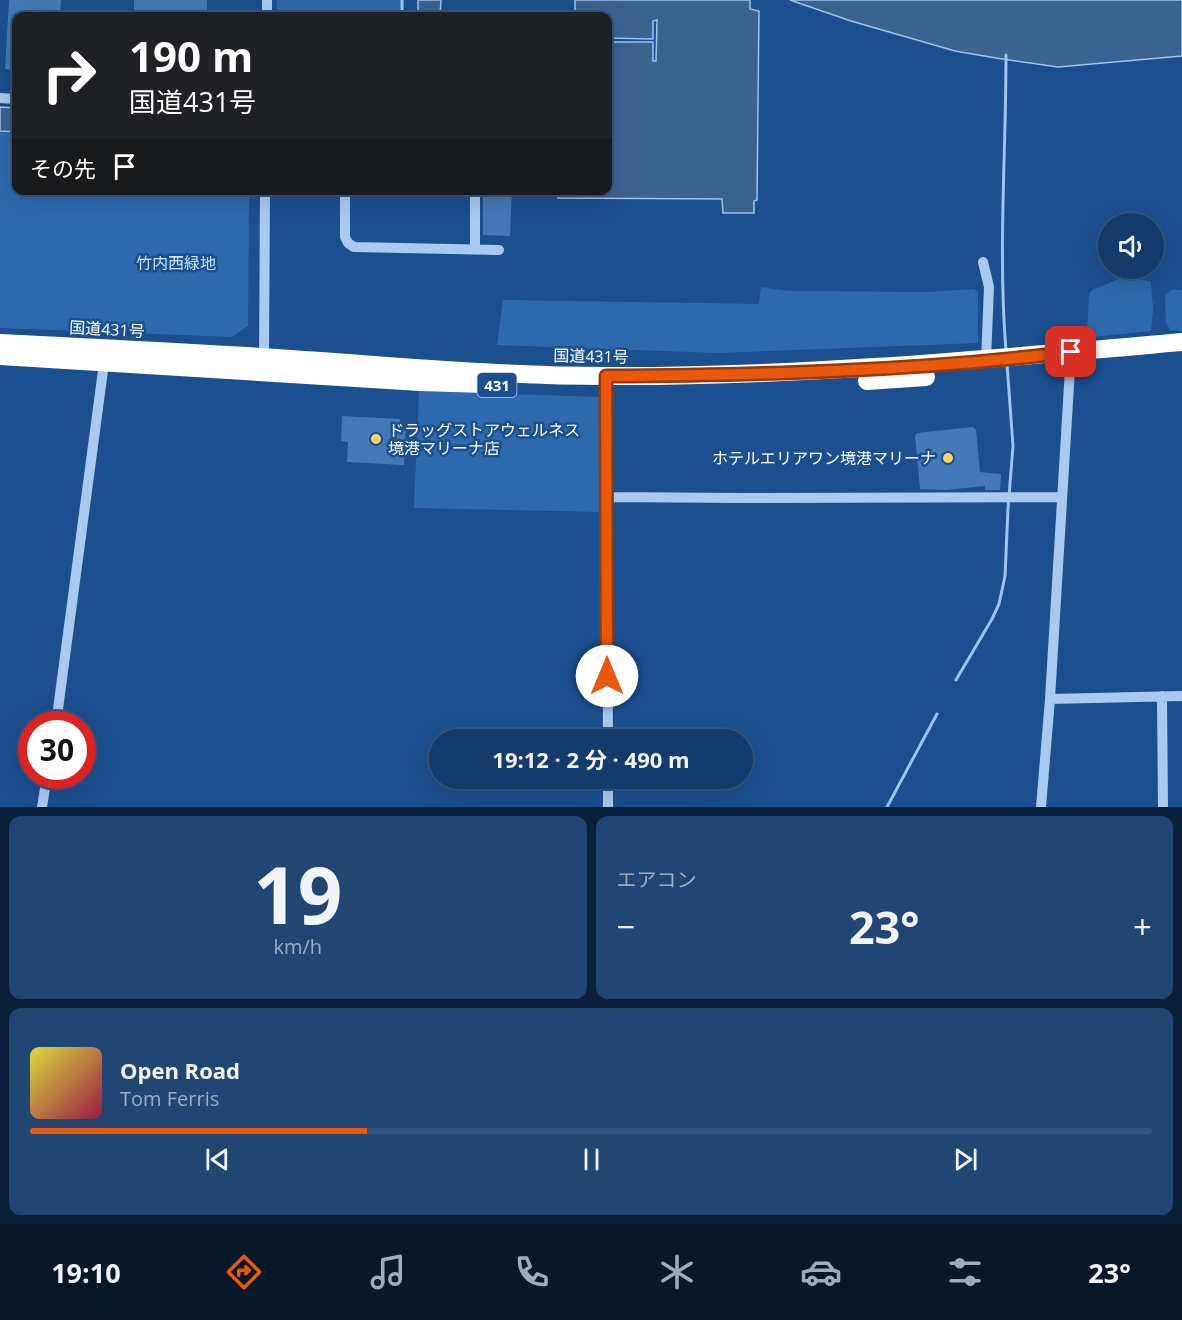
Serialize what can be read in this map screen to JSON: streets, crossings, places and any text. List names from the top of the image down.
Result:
{
  "streets": {
    "highway": ["国道431号", "431"]
  },
  "parks": ["竹内西緑地"],
  "places": ["ドラッグストアウェルネス 境港マリーナ店", "ホテルエリアワン境港マリーナ"],
  "page": {
    "turn": ["190 m", "国道431号"],
    "then": "その先",
    "limit": "30",
    "trip": "19:12 · 2 分 · 490 m",
    "tile": [
      ["19", "km/h"],
      "エアコン"
    ],
    "heat": ["−", "23°", "+"],
    "song": ["Open Road", "Tom Ferris"],
    "tabs": ["19:10", "23°"]
  }
}
